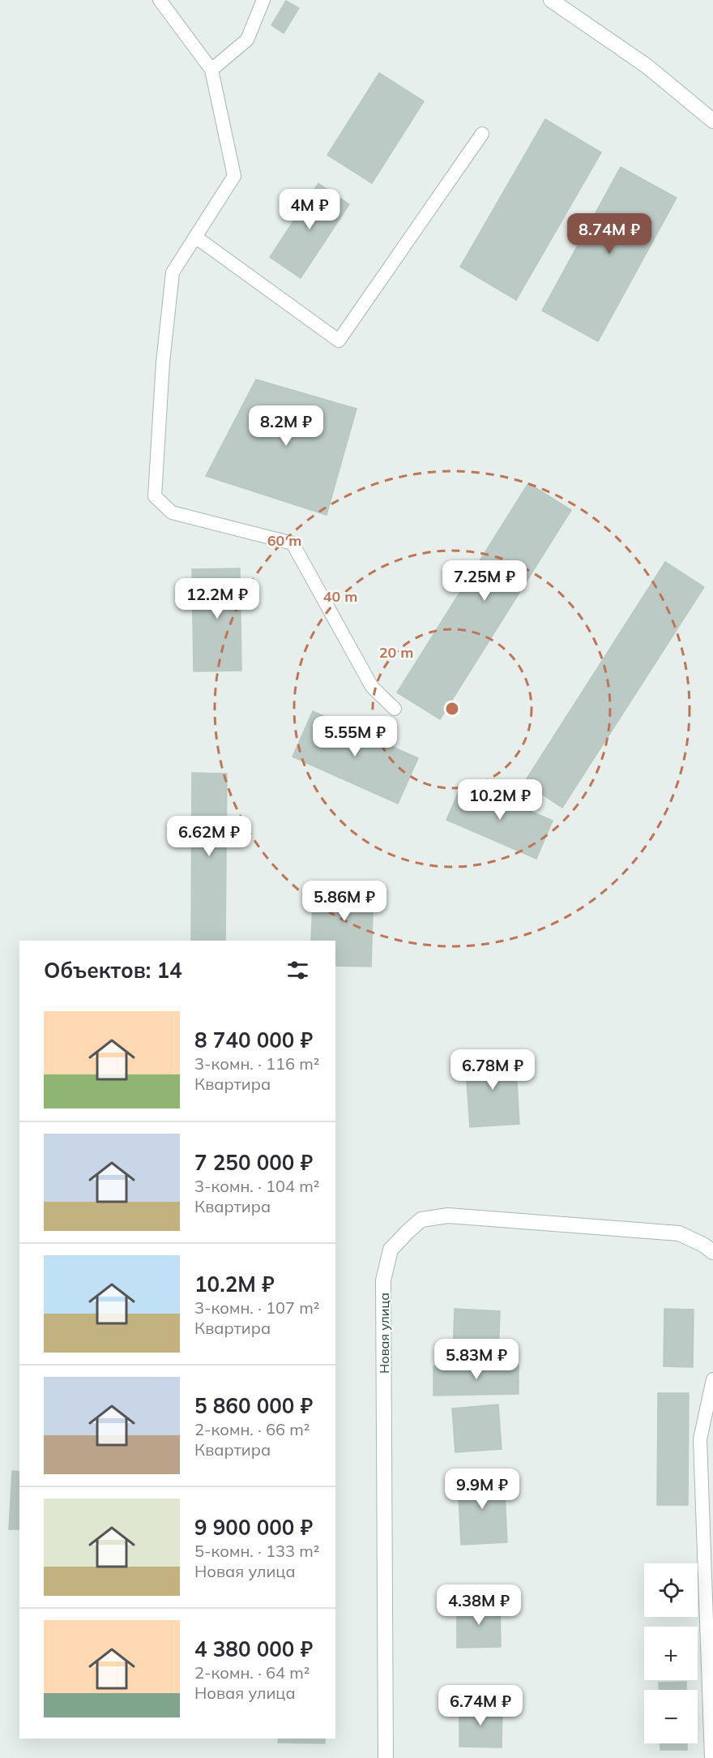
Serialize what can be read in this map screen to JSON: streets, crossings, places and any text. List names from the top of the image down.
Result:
{
  "streets": {
    "street": ["Новая улица"]
  },
  "page": {
    "price": [
      "4M ₽",
      "8.74M ₽",
      "8.2M ₽",
      "7.25M ₽",
      "12.2M ₽",
      "5.55M ₽",
      "10.2M ₽",
      "6.62M ₽",
      "5.86M ₽",
      "6.78M ₽",
      "5.83M ₽",
      "9.9M ₽",
      "4.38M ₽",
      "6.74M ₽"
    ],
    "heading": "Объектов: 14",
    "list": [
      {
        "name": "8 740 000 ₽",
        "note": "3-комн. · 116 m² · Квартира"
      },
      {
        "name": "7 250 000 ₽",
        "note": "3-комн. · 104 m² · Квартира"
      },
      {
        "name": "10.2M ₽",
        "note": "3-комн. · 107 m² · Квартира"
      },
      {
        "name": "5 860 000 ₽",
        "note": "2-комн. · 66 m² · Квартира"
      },
      {
        "name": "9 900 000 ₽",
        "note": "5-комн. · 133 m² · Новая улица"
      },
      {
        "name": "4 380 000 ₽",
        "note": "2-комн. · 64 m² · Новая улица"
      }
    ],
    "map_buttons": ["+", "−"]
  },
  "rings": ["60 m", "40 m", "20 m"]
}
